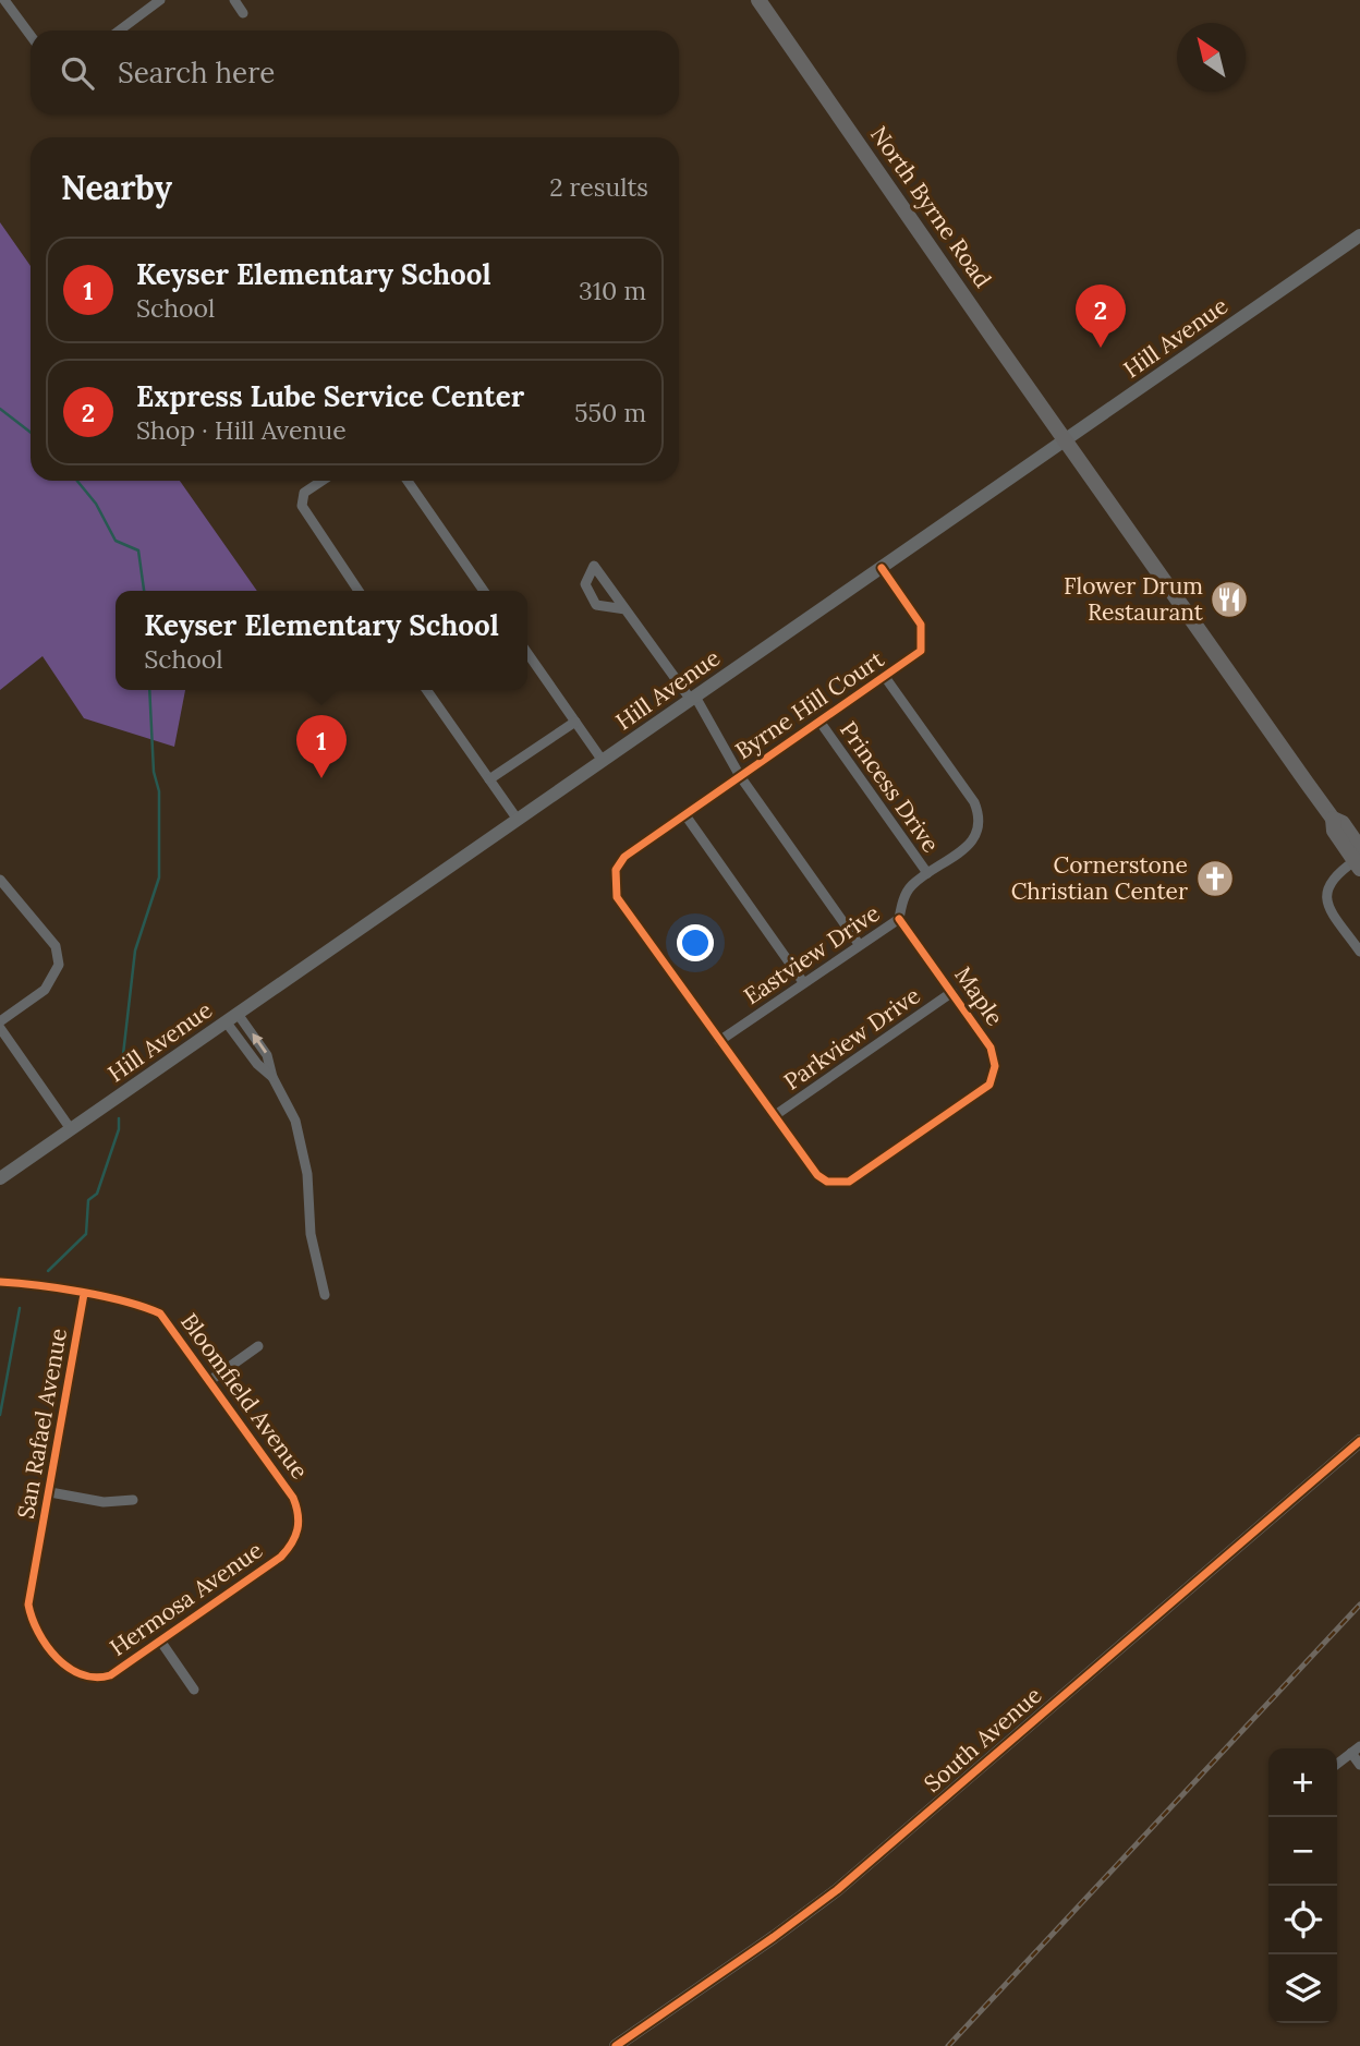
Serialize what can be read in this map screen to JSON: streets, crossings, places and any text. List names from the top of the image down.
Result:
{
  "streets": {
    "main road": ["North Byrne Road", "Hill Avenue", "South Avenue"],
    "street": [
      "Byrne Hill Court",
      "Princess Drive",
      "Eastview Drive",
      "Maple",
      "Parkview Drive",
      "Bloomfield Avenue",
      "San Rafael Avenue",
      "Hermosa Avenue"
    ]
  },
  "crossings": [
    ["North Byrne Road", "Hill Avenue"],
    ["Hill Avenue", "Byrne Hill Court"],
    ["Byrne Hill Court", "Princess Drive"],
    ["Byrne Hill Court", "Eastview Drive"],
    ["Byrne Hill Court", "Maple"],
    ["Byrne Hill Court", "Parkview Drive"],
    ["Princess Drive", "Eastview Drive"],
    ["Eastview Drive", "Maple"],
    ["Maple", "Parkview Drive"],
    ["Bloomfield Avenue", "San Rafael Avenue"],
    ["Bloomfield Avenue", "Hermosa Avenue"],
    ["San Rafael Avenue", "Hermosa Avenue"]
  ],
  "places": {
    "restaurant": ["Flower Drum Restaurant"],
    "church": ["Cornerstone Christian Center"]
  },
  "north": "top left",
  "page": {
    "search": "Search here",
    "heading": ["Nearby", "2 results"],
    "list": [
      {
        "mark": "1",
        "name": "Keyser Elementary School",
        "note": "School",
        "value": "310 m"
      },
      {
        "mark": "2",
        "name": "Express Lube Service Center",
        "note": "Shop · Hill Avenue",
        "value": "550 m"
      }
    ],
    "pins": ["2", "1"],
    "popup": ["Keyser Elementary School", "School"],
    "map_buttons": ["+", "−"]
  }
}
